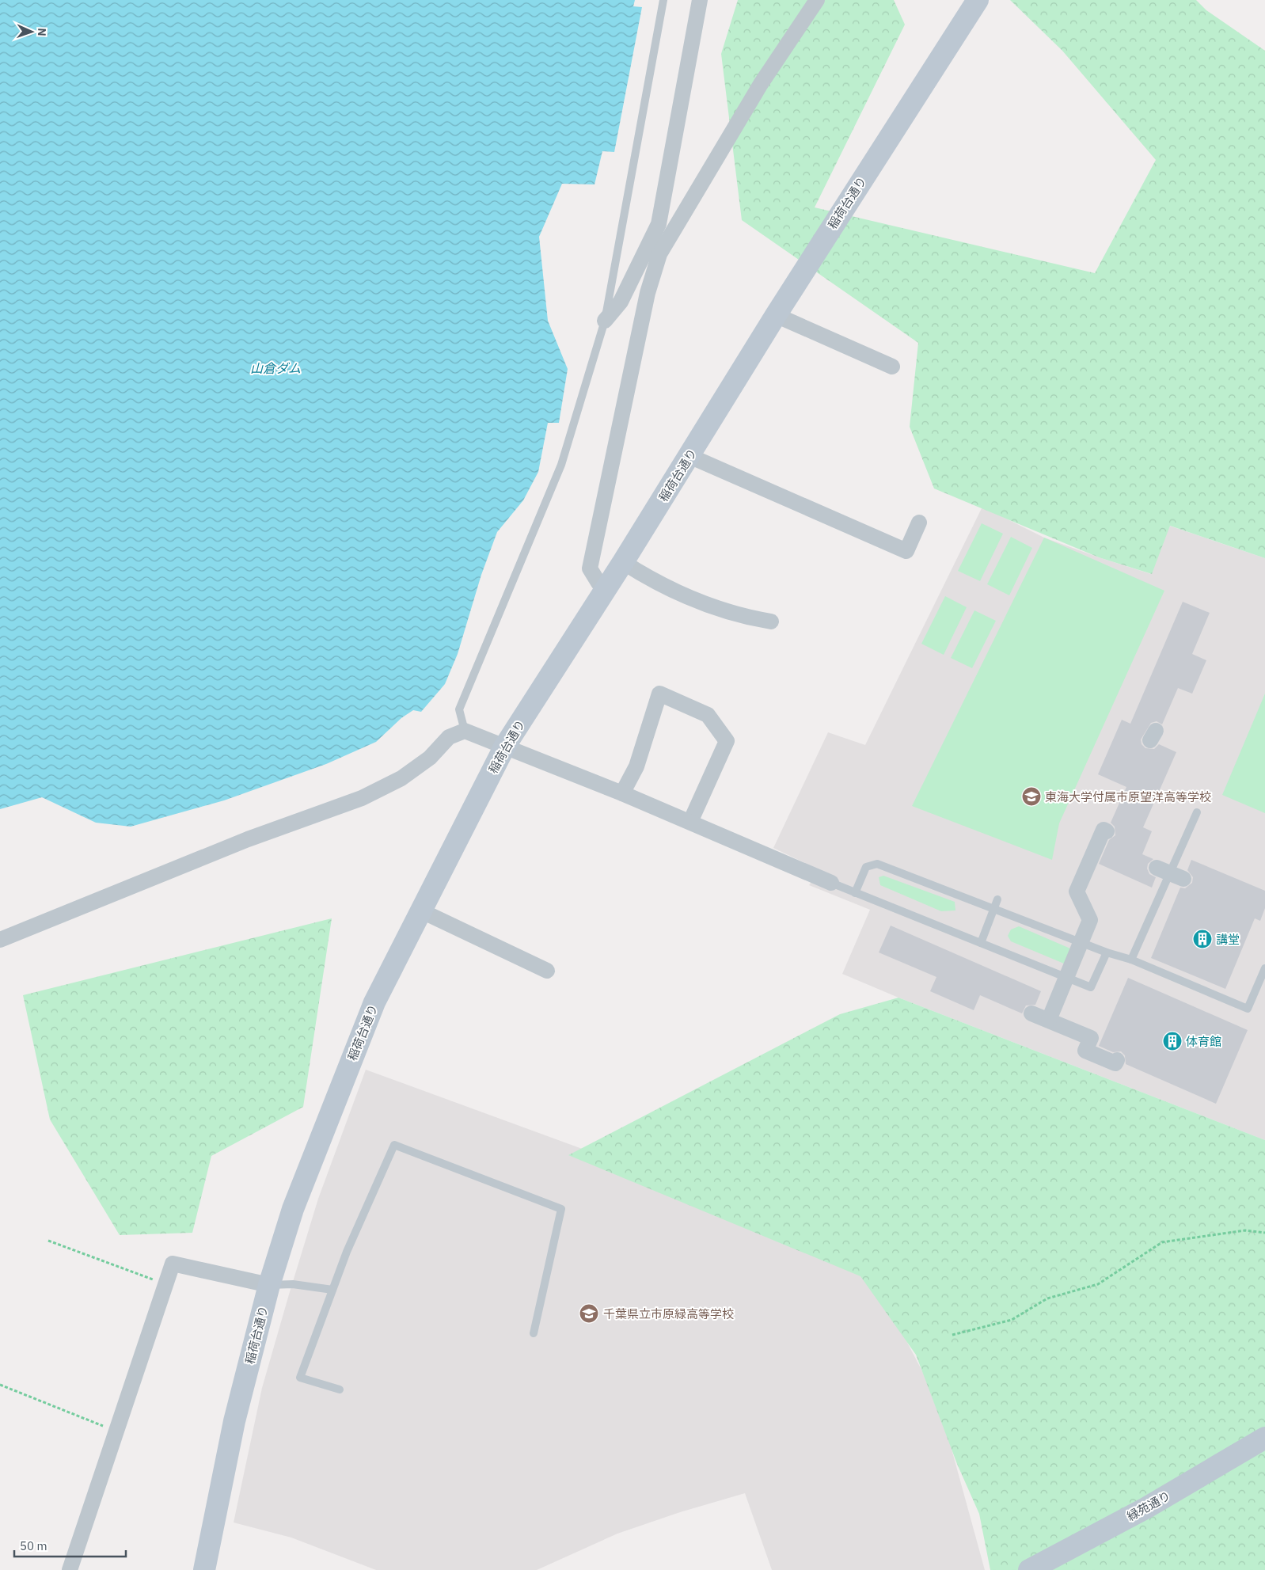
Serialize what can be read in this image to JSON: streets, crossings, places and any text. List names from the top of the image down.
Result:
{
  "streets": {
    "street": ["稲荷台通り", "緑苑通り"]
  },
  "water": ["山倉ダム"],
  "places": {
    "school or university": ["東海大学付属市原望洋高等学校", "千葉県立市原緑高等学校"],
    "building": ["講堂", "体育館"]
  },
  "scale_bar": "50 m",
  "north": "right"
}
